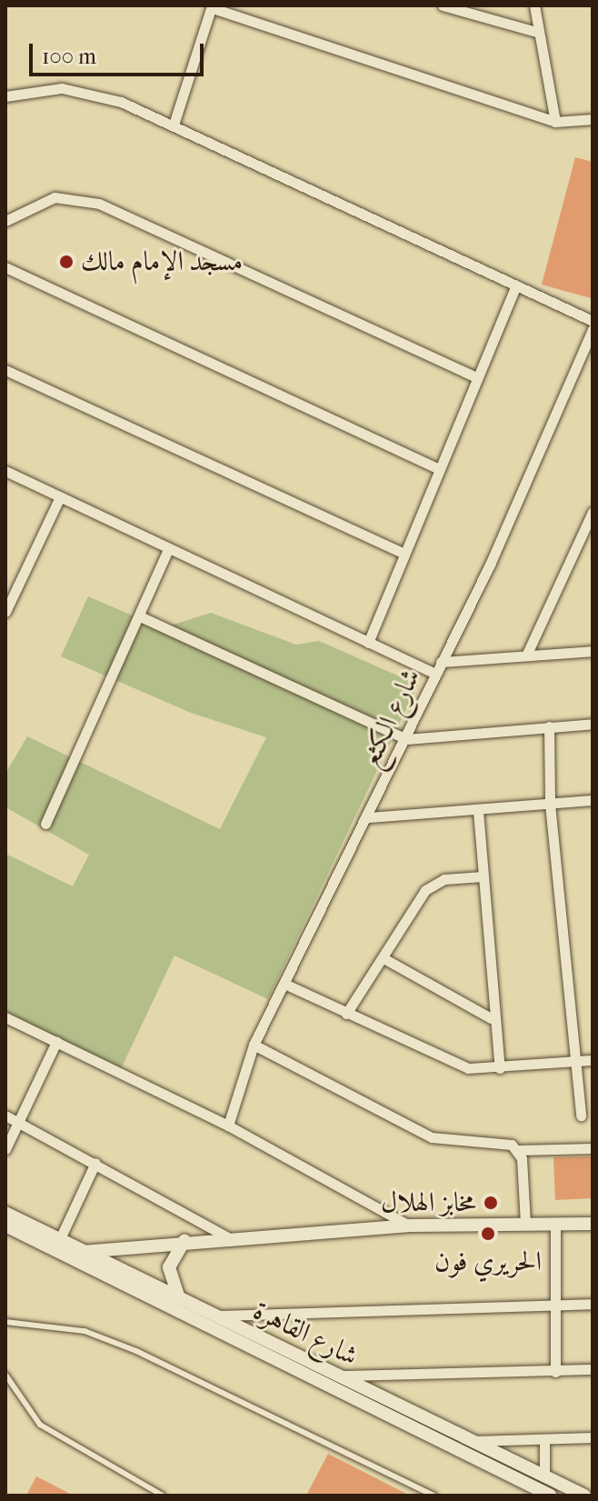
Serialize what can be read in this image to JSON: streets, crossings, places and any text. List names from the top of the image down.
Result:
{
  "streets": {
    "street": ["شارع الكثع", "شارع القاهرة"]
  },
  "places": ["مسجد الإمام مالك", "مخابز الهلال", "الحريري فون"],
  "scale_bar": "100 m"
}
